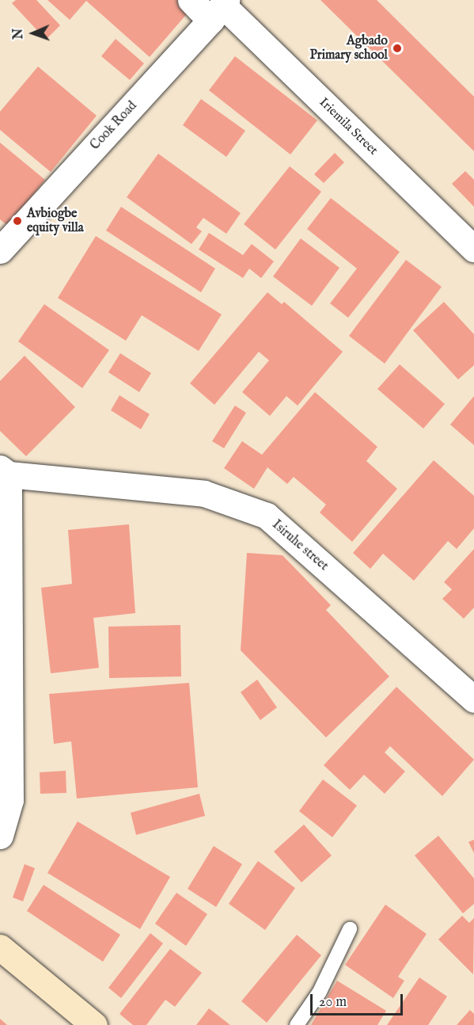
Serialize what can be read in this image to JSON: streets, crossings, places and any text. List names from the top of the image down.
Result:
{
  "streets": {
    "street": ["Cook Road", "Iriemila Street", "Isiruhe street"]
  },
  "crossings": [
    ["Cook Road", "Iriemila Street"]
  ],
  "places": ["Agbado Primary school", "Avbiogbe equity villa"],
  "scale_bar": "20 m",
  "north": "left"
}
